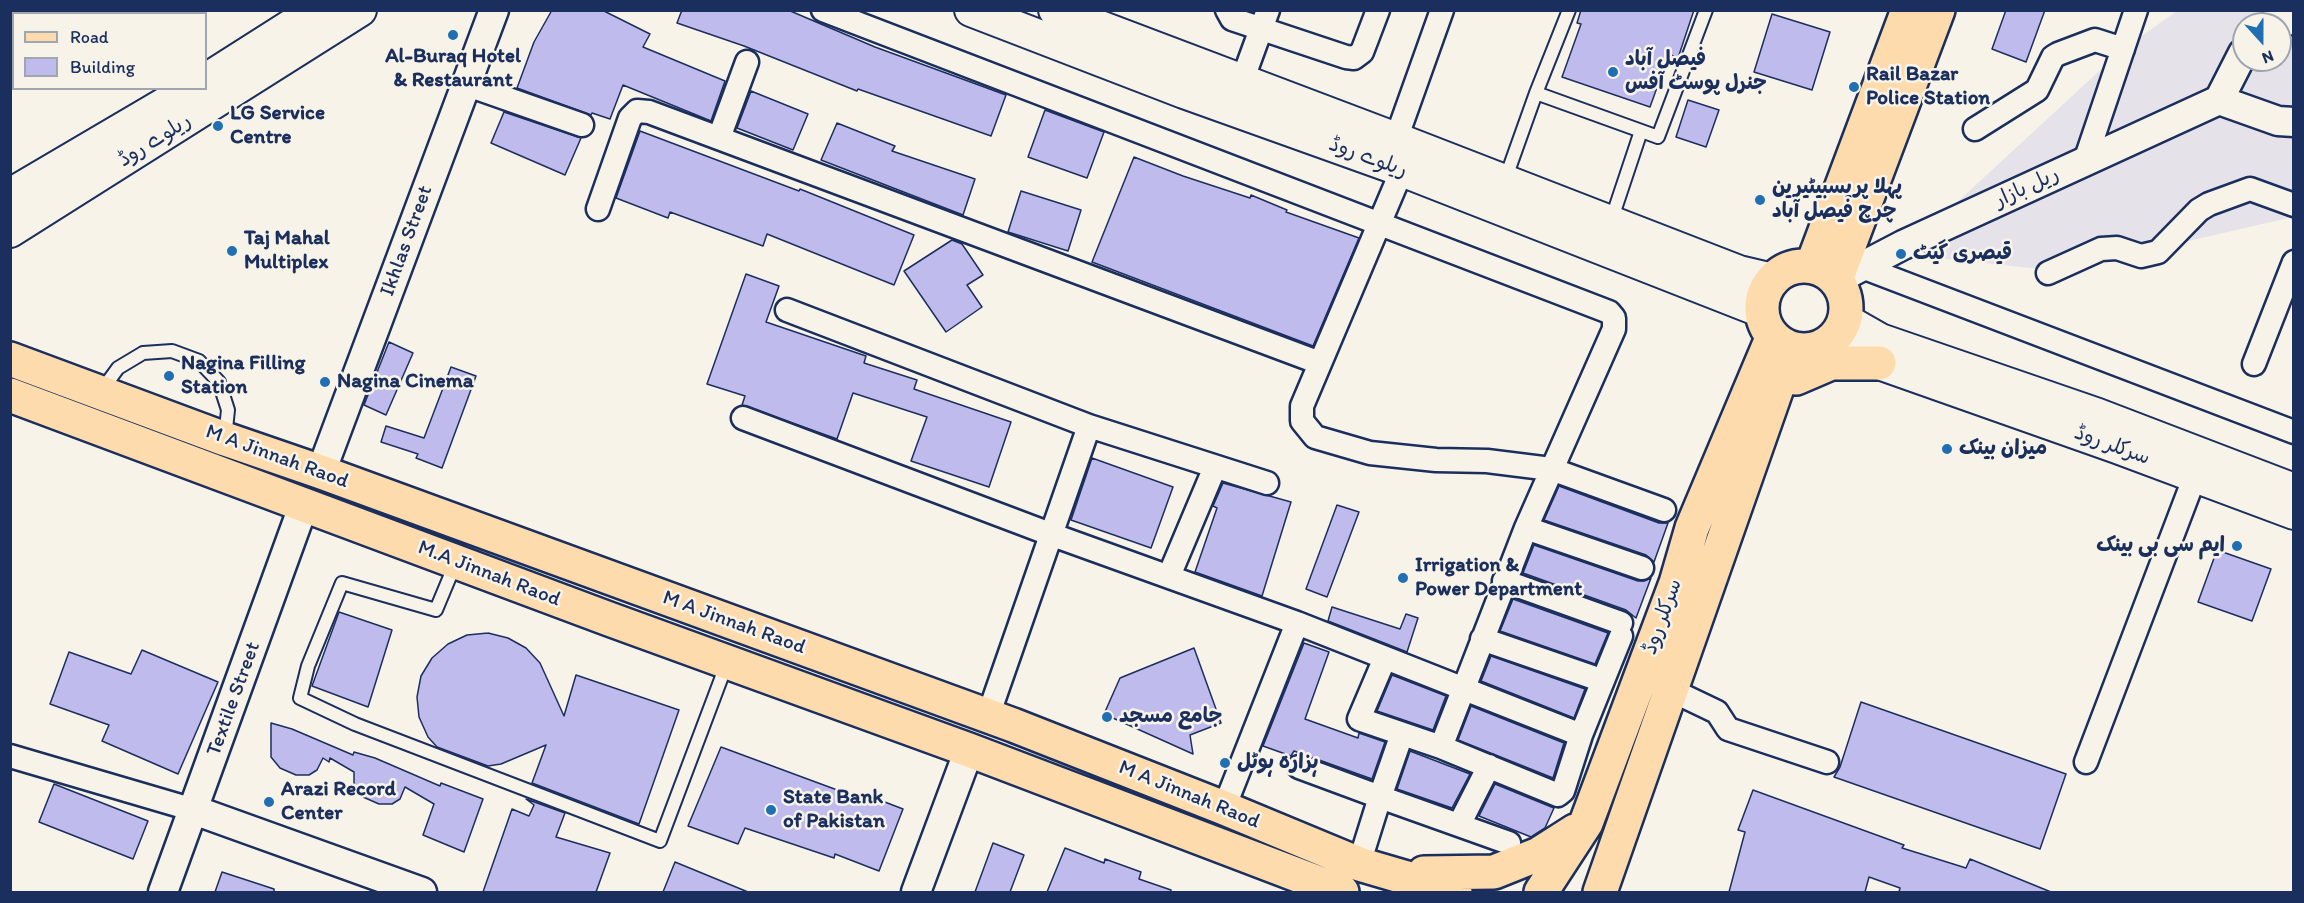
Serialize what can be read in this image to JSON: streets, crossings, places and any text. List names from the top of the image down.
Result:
{
  "streets": {
    "main road": [
      "ریلوے روڈ",
      "سرکلر روڈ",
      "M A Jinnah Raod",
      "M.A Jinnah Raod"
    ],
    "street": ["ریل بازار", "Ikhlas Street", "Textile Street"]
  },
  "crossings": [
    ["ریلوے روڈ", "ریل بازار"],
    ["ریلوے روڈ", "سرکلر روڈ"],
    ["ریل بازار", "سرکلر روڈ"],
    ["Ikhlas Street", "M A Jinnah Raod"],
    ["M A Jinnah Raod", "M.A Jinnah Raod"],
    ["M.A Jinnah Raod", "Textile Street"]
  ],
  "places": [
    "Al-Buraq Hotel & Restaurant",
    "فیصل آباد جنرل پوسٹ آفس",
    "Rail Bazar Police Station",
    "LG Service Centre",
    "پہلا پریسبیٹیرین چرچ فیصل آباد",
    "Taj Mahal Multiplex",
    "قیصری گیٹ",
    "Nagina Filling Station",
    "Nagina Cinema",
    "میزان بینک",
    "ایم سی بی بینک",
    "Irrigation & Power Department",
    "جامع مسجد",
    "ہزارہ ہوٹل",
    "Arazi Record Center",
    "State Bank of Pakistan"
  ],
  "legend": ["Road", "Building"],
  "north": "bottom"
}
